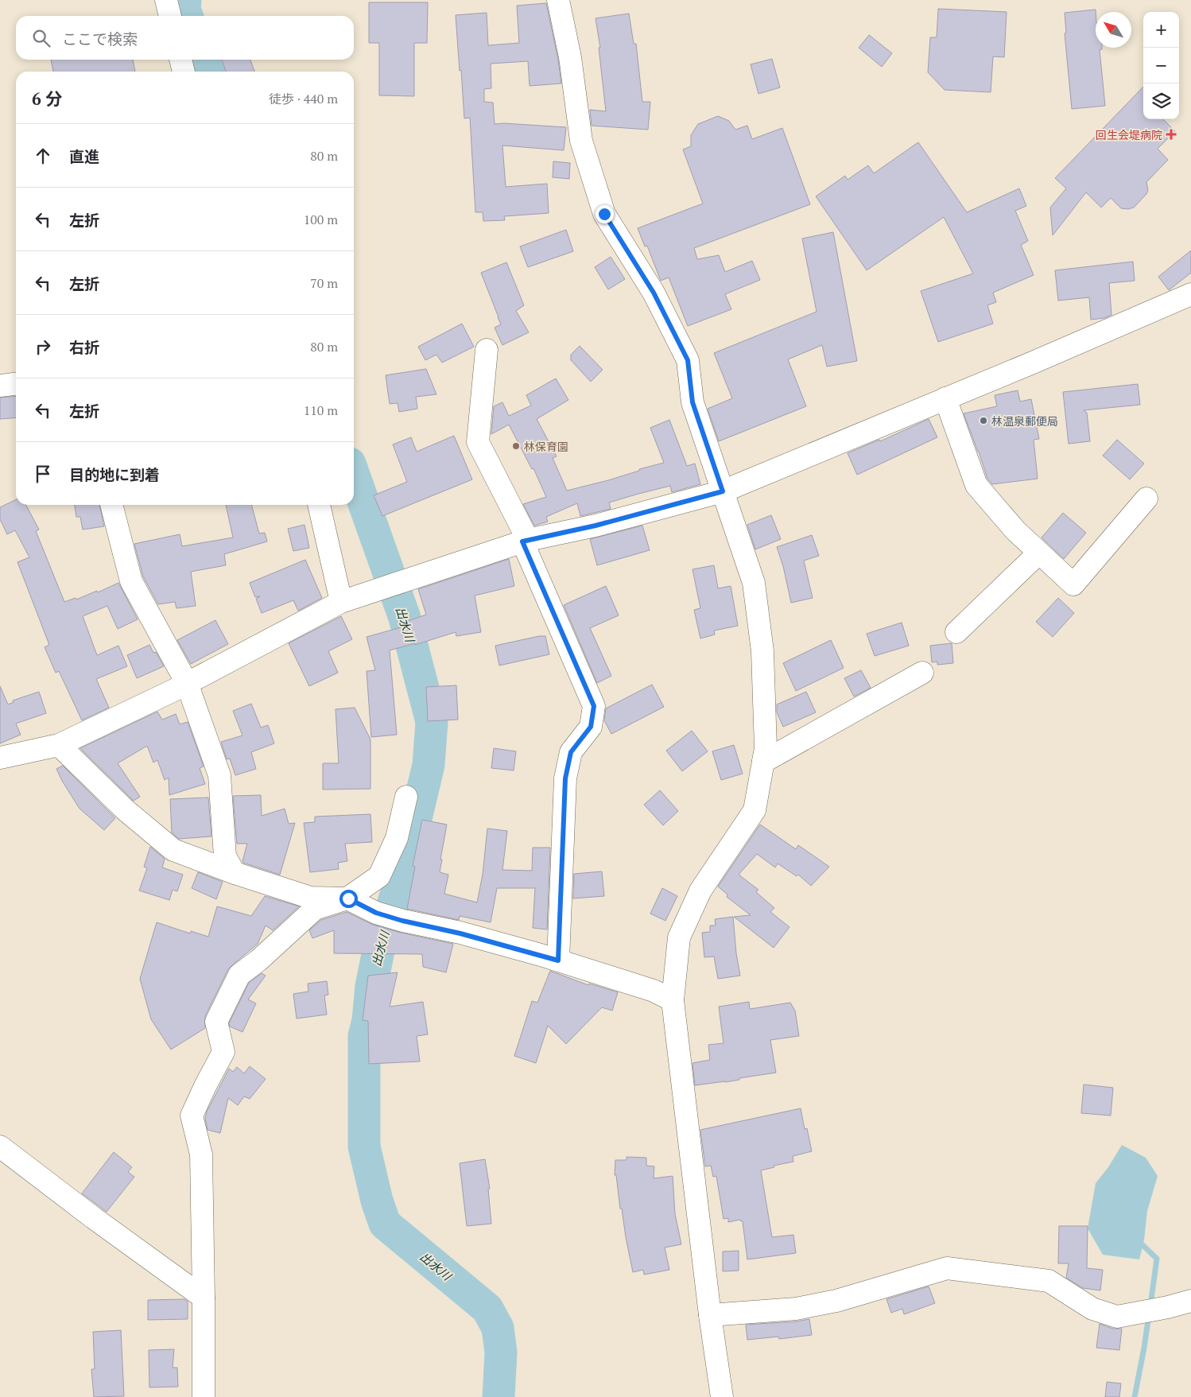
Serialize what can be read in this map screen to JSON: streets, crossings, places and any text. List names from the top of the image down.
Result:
{
  "water": ["出水川"],
  "places": {
    "health": ["回生会堤病院"],
    "other": ["林温泉郵便局", "林保育園"]
  },
  "north": "top left",
  "page": {
    "map_buttons": ["+", "−"],
    "search": "ここで検索",
    "heading": ["6 分", "徒歩 · 440 m"],
    "list": [
      ["直進", "80 m"],
      ["左折", "100 m"],
      ["左折", "70 m"],
      ["右折", "80 m"],
      ["左折", "110 m"],
      "目的地に到着"
    ]
  }
}
